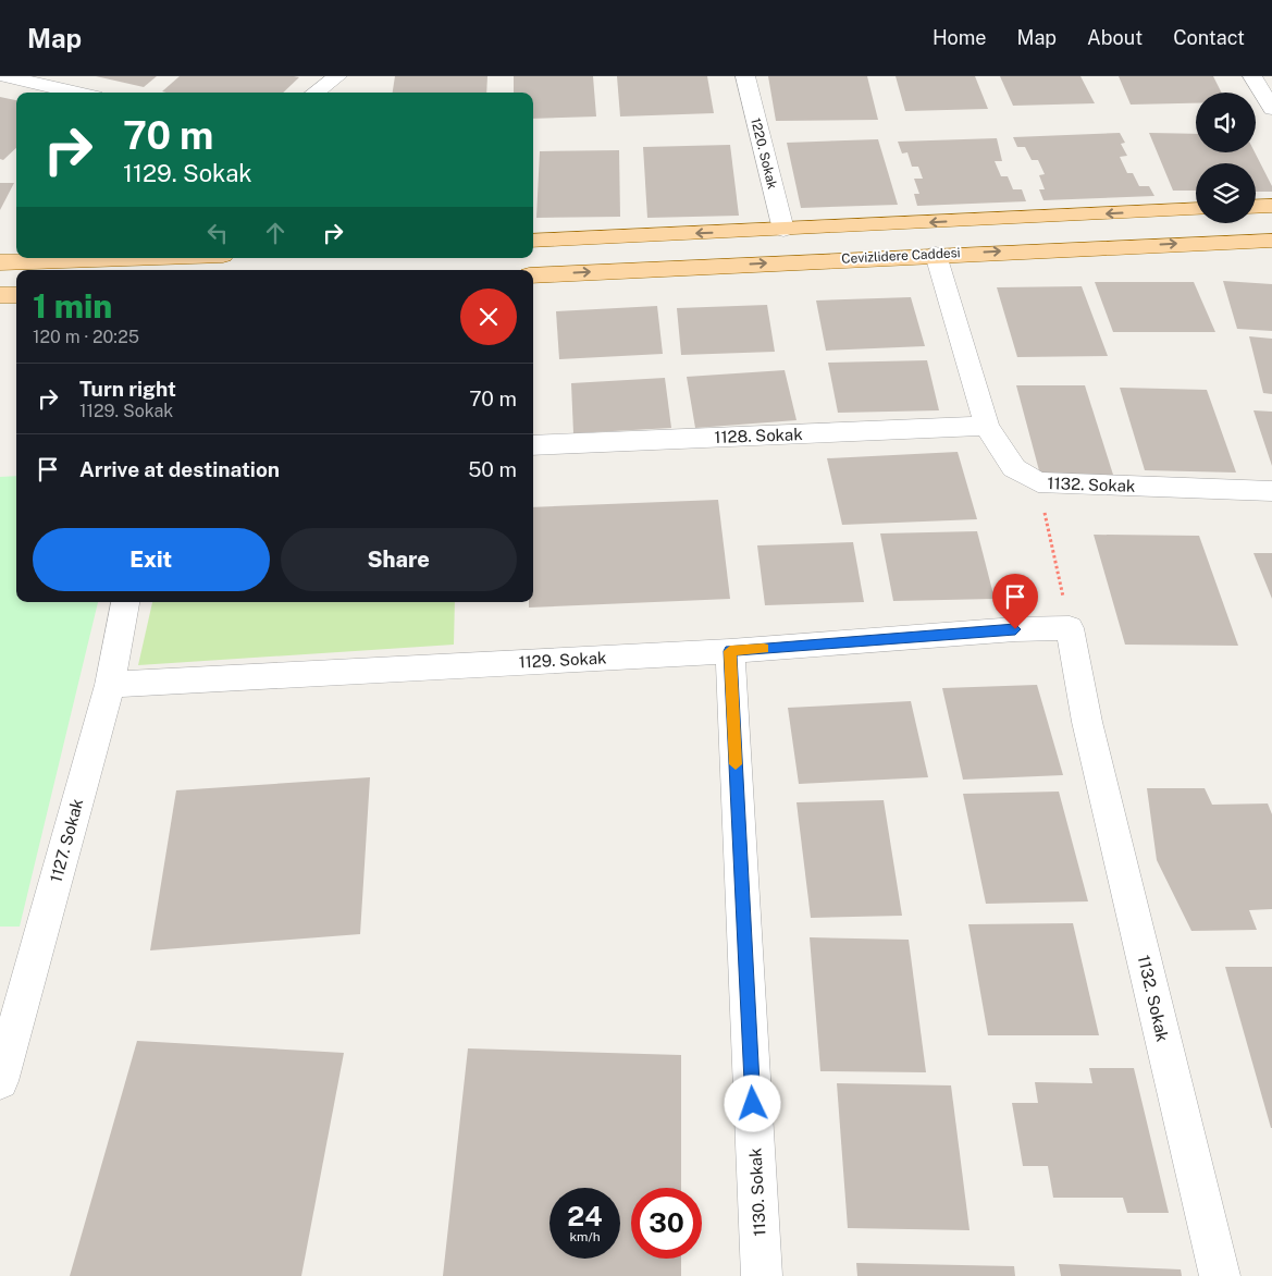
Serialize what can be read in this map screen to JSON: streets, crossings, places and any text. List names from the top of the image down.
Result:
{
  "streets": {
    "main road": ["Cevizlidere Caddesi"],
    "street": [
      "1220. Sokak",
      "1128. Sokak",
      "1132. Sokak",
      "1129. Sokak",
      "1127. Sokak",
      "1130. Sokak"
    ]
  },
  "crossings": [
    ["1220. Sokak", "Cevizlidere Caddesi"],
    ["Cevizlidere Caddesi", "1132. Sokak"],
    ["1128. Sokak", "1132. Sokak"],
    ["1132. Sokak", "1129. Sokak"],
    ["1129. Sokak", "1127. Sokak"],
    ["1129. Sokak", "1130. Sokak"]
  ],
  "page": {
    "header": "Map",
    "nav": [
      "Home",
      "Map",
      "About",
      "Contact"
    ],
    "turn": ["70 m", "1129. Sokak"],
    "heading": ["1 min", "120 m · 20:25"],
    "list": [
      {
        "name": "Turn right",
        "note": "1129. Sokak",
        "value": "70 m"
      },
      {
        "name": "Arrive at destination",
        "value": "50 m"
      }
    ],
    "buttons": ["Exit", "Share"],
    "speed": "24 km/h",
    "limit": "30"
  }
}
